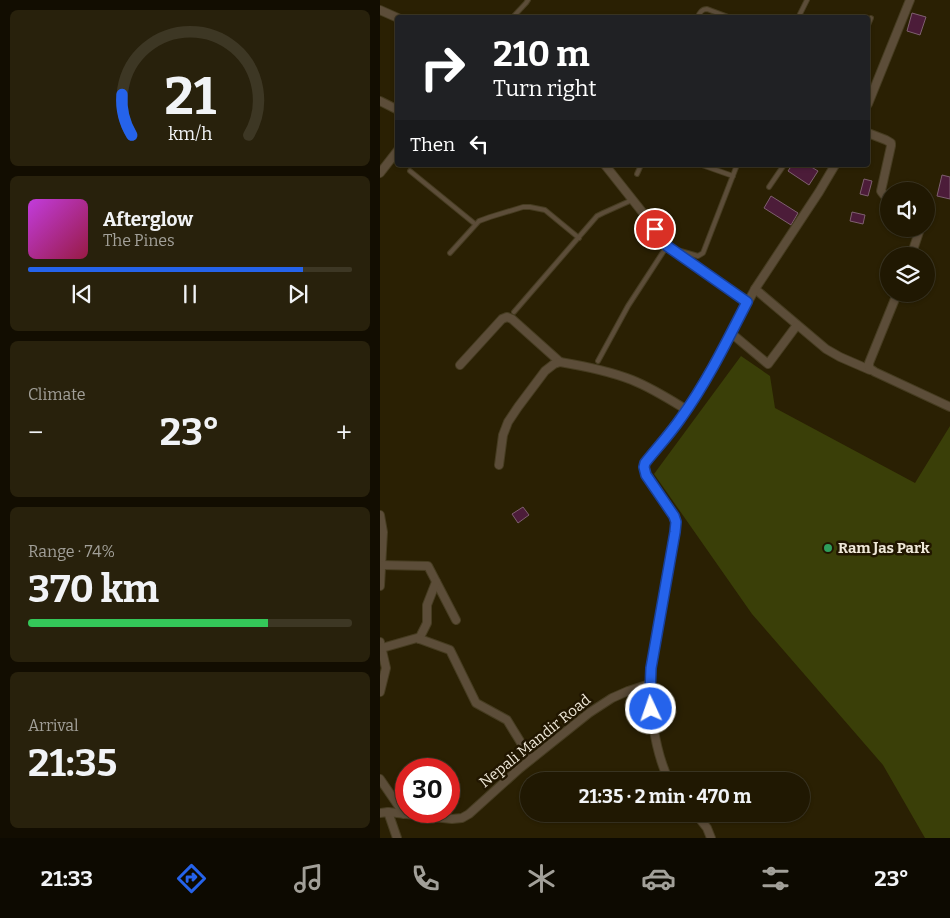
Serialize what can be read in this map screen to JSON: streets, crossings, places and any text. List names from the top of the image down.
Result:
{
  "streets": {
    "street": ["Nepali Mandir Road"]
  },
  "places": ["Ram Jas Park"],
  "page": {
    "turn": ["210 m", "Turn right"],
    "then": "Then",
    "song": ["Afterglow", "The Pines"],
    "tile": [
      "Climate",
      ["Range · 74%", "370 km"],
      ["Arrival", "21:35"]
    ],
    "heat": ["−", "23°", "+"],
    "limit": "30",
    "trip": "21:35 · 2 min · 470 m",
    "tabs": ["21:33", "23°"],
    "gauge": ["21", "km/h"]
  }
}
